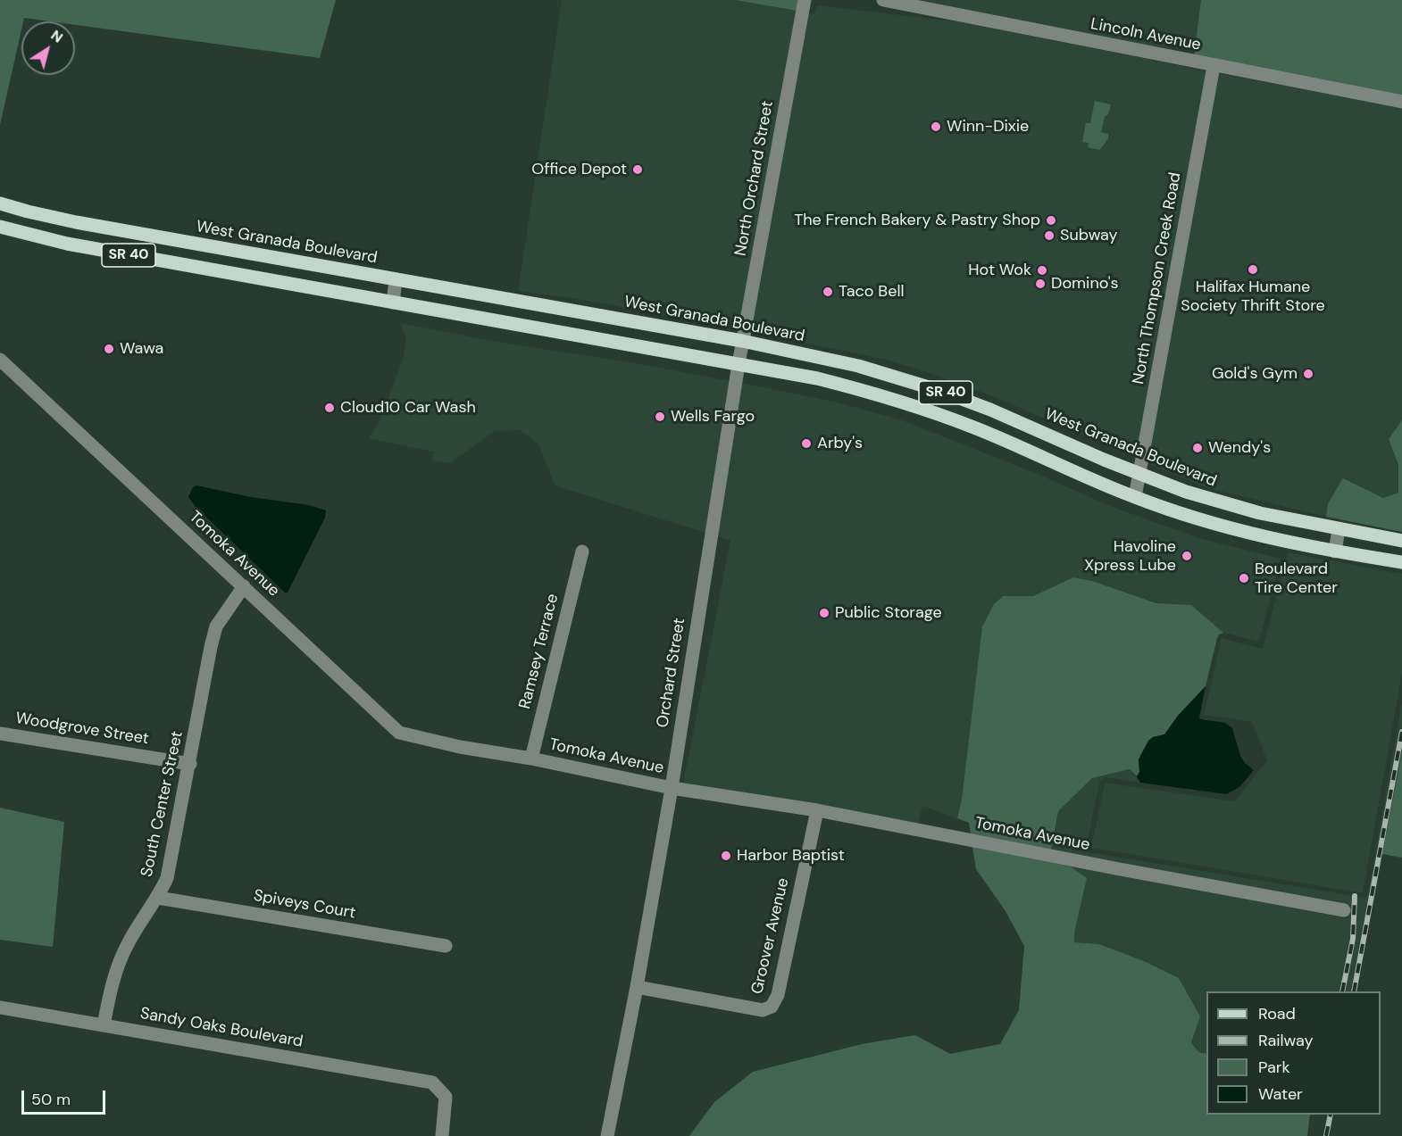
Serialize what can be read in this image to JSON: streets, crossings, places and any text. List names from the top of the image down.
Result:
{
  "streets": {
    "main road": ["West Granada Boulevard", "SR 40"],
    "street": [
      "Lincoln Avenue",
      "North Orchard Street",
      "North Thompson Creek Road",
      "Tomoka Avenue",
      "Ramsey Terrace",
      "Orchard Street",
      "Woodgrove Street",
      "South Center Street",
      "Spiveys Court",
      "Groover Avenue",
      "Sandy Oaks Boulevard"
    ]
  },
  "crossings": [
    ["Lincoln Avenue", "North Thompson Creek Road"],
    ["North Orchard Street", "West Granada Boulevard"],
    ["North Orchard Street", "SR 40"],
    ["North Orchard Street", "Orchard Street"],
    ["West Granada Boulevard", "North Thompson Creek Road"],
    ["SR 40", "North Thompson Creek Road"],
    ["SR 40", "Orchard Street"],
    ["Tomoka Avenue", "Ramsey Terrace"],
    ["Tomoka Avenue", "Orchard Street"],
    ["Tomoka Avenue", "South Center Street"],
    ["Tomoka Avenue", "Groover Avenue"],
    ["Orchard Street", "Groover Avenue"],
    ["Woodgrove Street", "South Center Street"],
    ["South Center Street", "Spiveys Court"],
    ["South Center Street", "Sandy Oaks Boulevard"]
  ],
  "places": [
    "Winn-Dixie",
    "Office Depot",
    "The French Bakery & Pastry Shop",
    "Subway",
    "Halifax Humane Society Thrift Store",
    "Hot Wok",
    "Domino's",
    "Taco Bell",
    "Wawa",
    "Gold's Gym",
    "Cloud10 Car Wash",
    "Wells Fargo",
    "Arby's",
    "Wendy's",
    "Havoline Xpress Lube",
    "Boulevard Tire Center",
    "Public Storage",
    "Harbor Baptist"
  ],
  "legend": [
    "Road",
    "Railway",
    "Park",
    "Water"
  ],
  "scale_bar": "50 m",
  "north": "top right"
}
